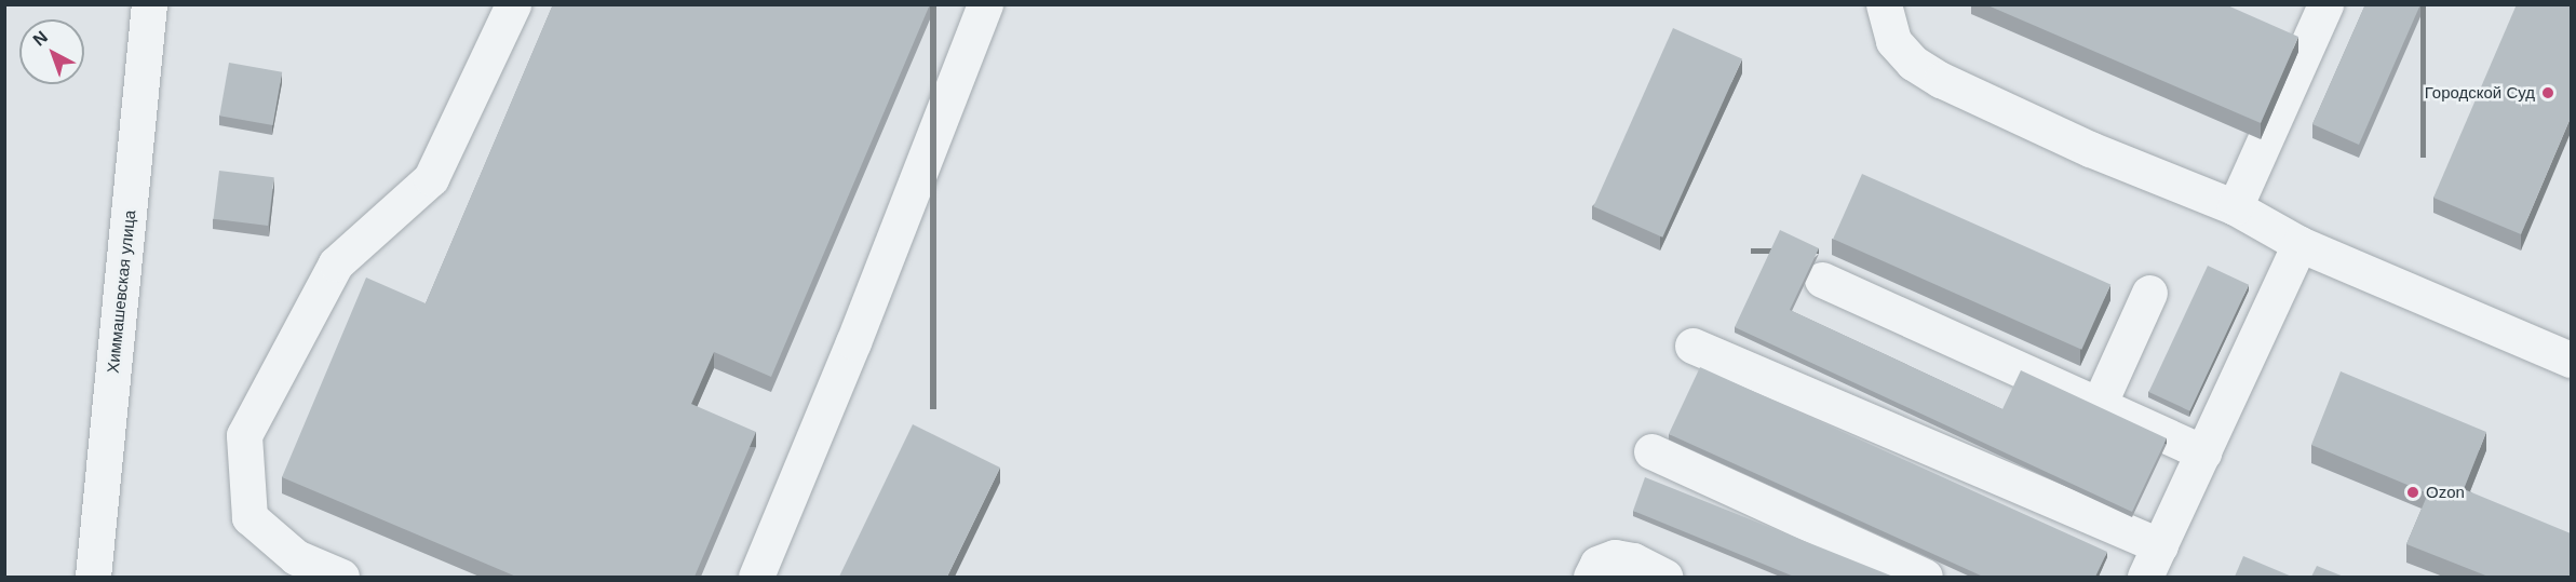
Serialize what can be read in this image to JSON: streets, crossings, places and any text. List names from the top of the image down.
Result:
{
  "streets": {
    "street": ["Химмашевская улица"]
  },
  "places": ["Городской Суд", "Ozon"],
  "north": "top left"
}
